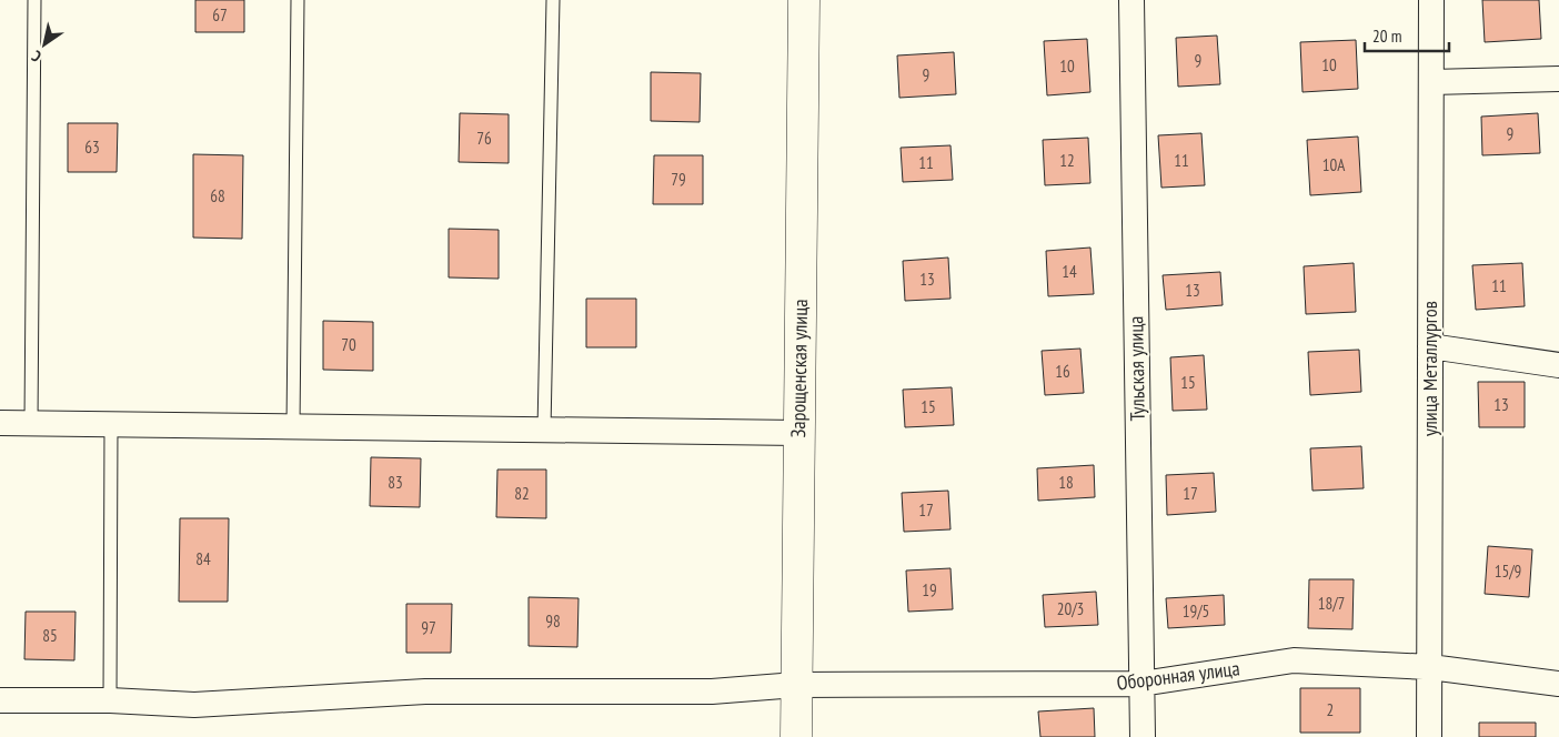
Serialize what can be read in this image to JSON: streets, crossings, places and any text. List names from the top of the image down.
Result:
{
  "streets": {
    "street": [
      "Зарощенская улица",
      "Тульская улица",
      "улица Металлургов",
      "Оборонная улица"
    ]
  },
  "crossings": [
    ["Зарощенская улица", "Оборонная улица"],
    ["Тульская улица", "Оборонная улица"],
    ["улица Металлургов", "Оборонная улица"]
  ],
  "house_numbers": [
    "67",
    "9",
    "10",
    "10",
    "9",
    "9",
    "76",
    "63",
    "12",
    "11",
    "11",
    "10А",
    "79",
    "68",
    "14",
    "13",
    "11",
    "13",
    "70",
    "16",
    "15",
    "13",
    "15",
    "83",
    "18",
    "82",
    "17",
    "17",
    "84",
    "15/9",
    "19",
    "18/7",
    "20/3",
    "19/5",
    "98",
    "97",
    "85",
    "2"
  ],
  "scale_bar": "20 m",
  "north": "bottom left"
}
